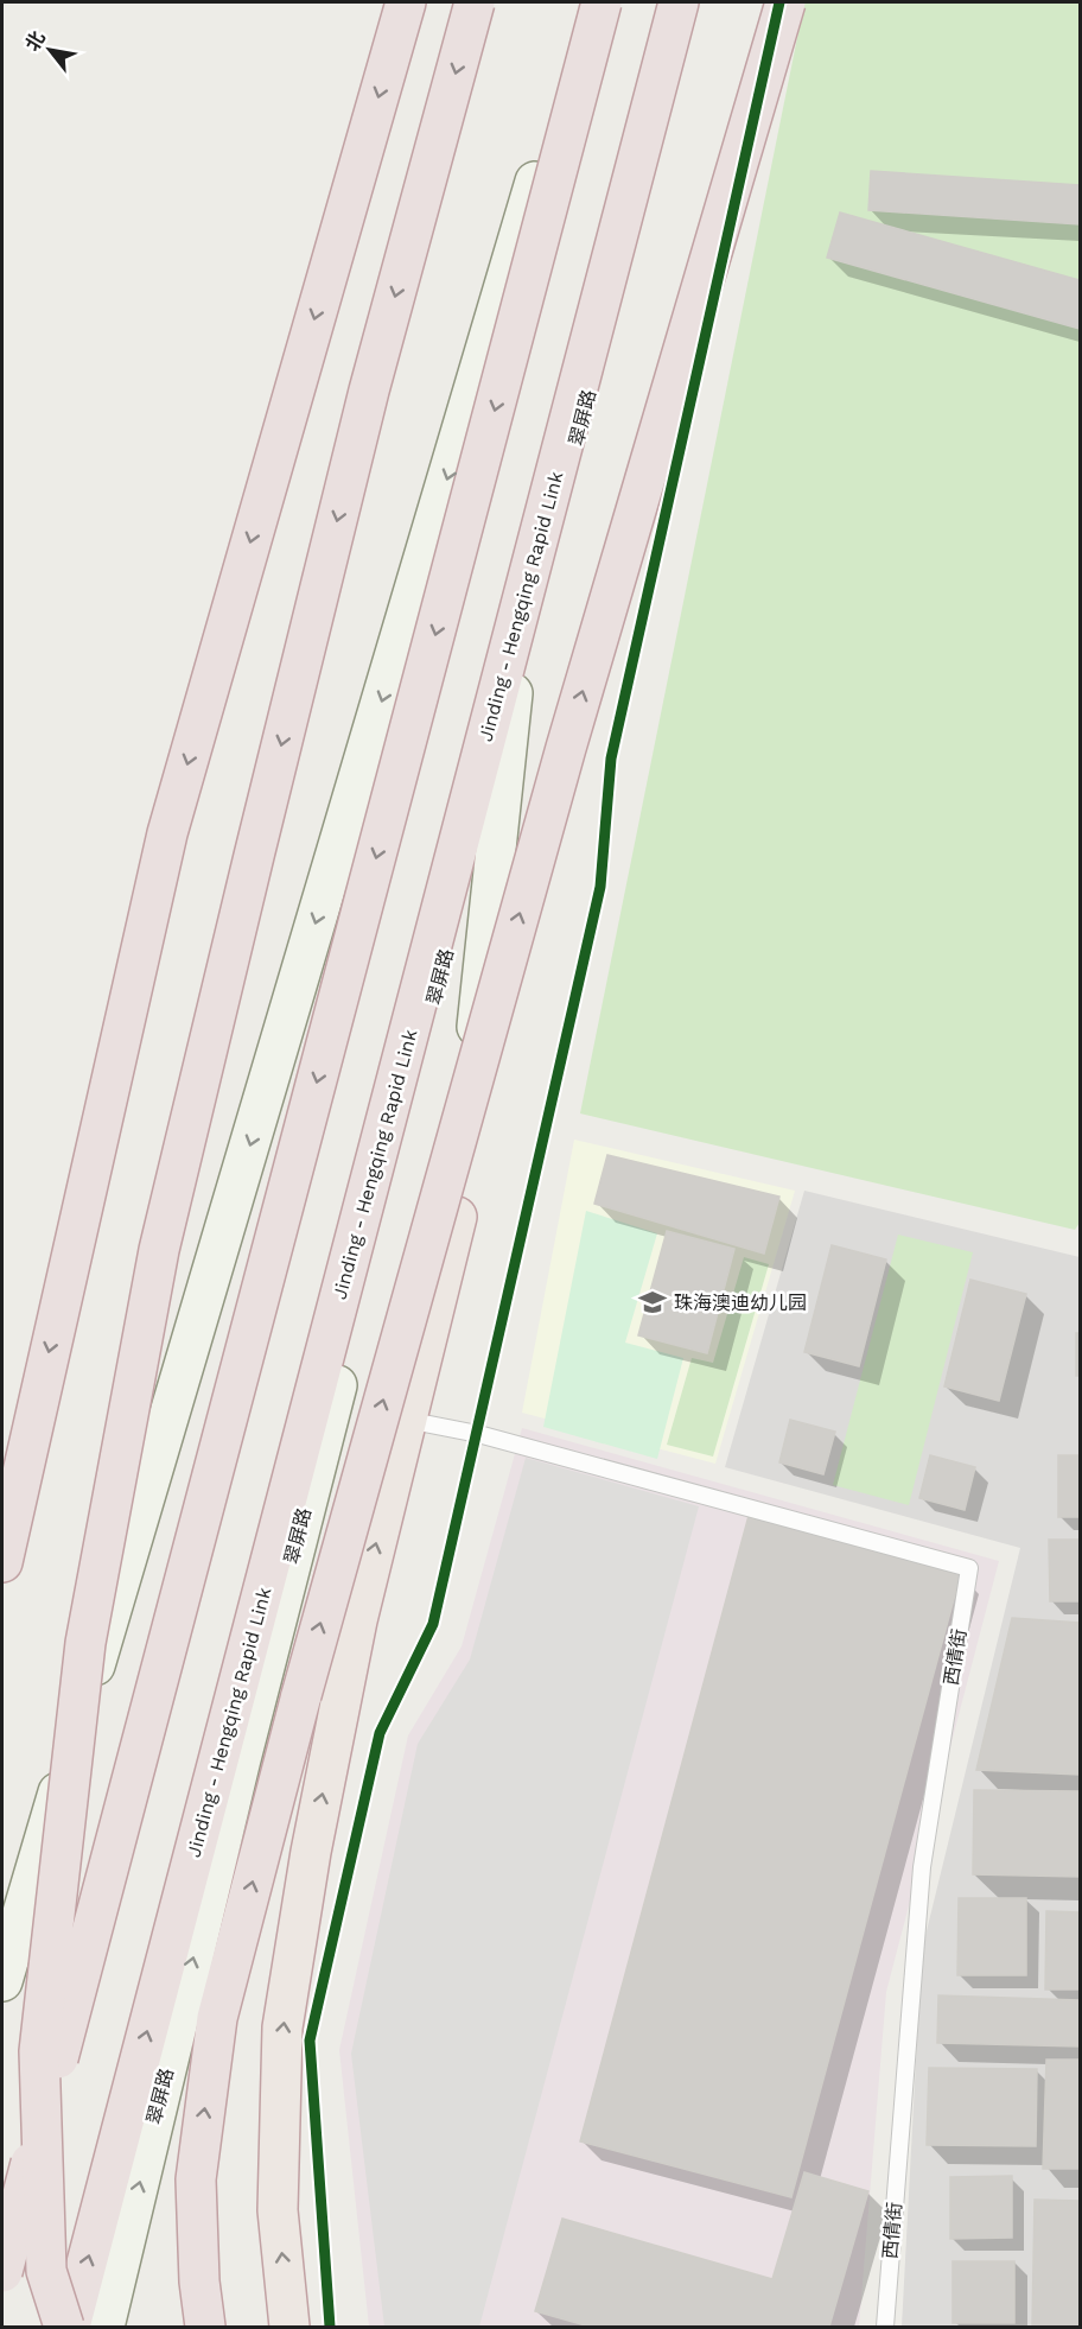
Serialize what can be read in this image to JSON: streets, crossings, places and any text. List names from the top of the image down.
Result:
{
  "streets": {
    "highway": ["Jinding - Hengqing Rapid Link"],
    "main road": ["翠屏路"],
    "lane": ["西倩街"]
  },
  "places": {
    "school or university": ["珠海澳迪幼儿园"]
  },
  "north": "top left"
}
